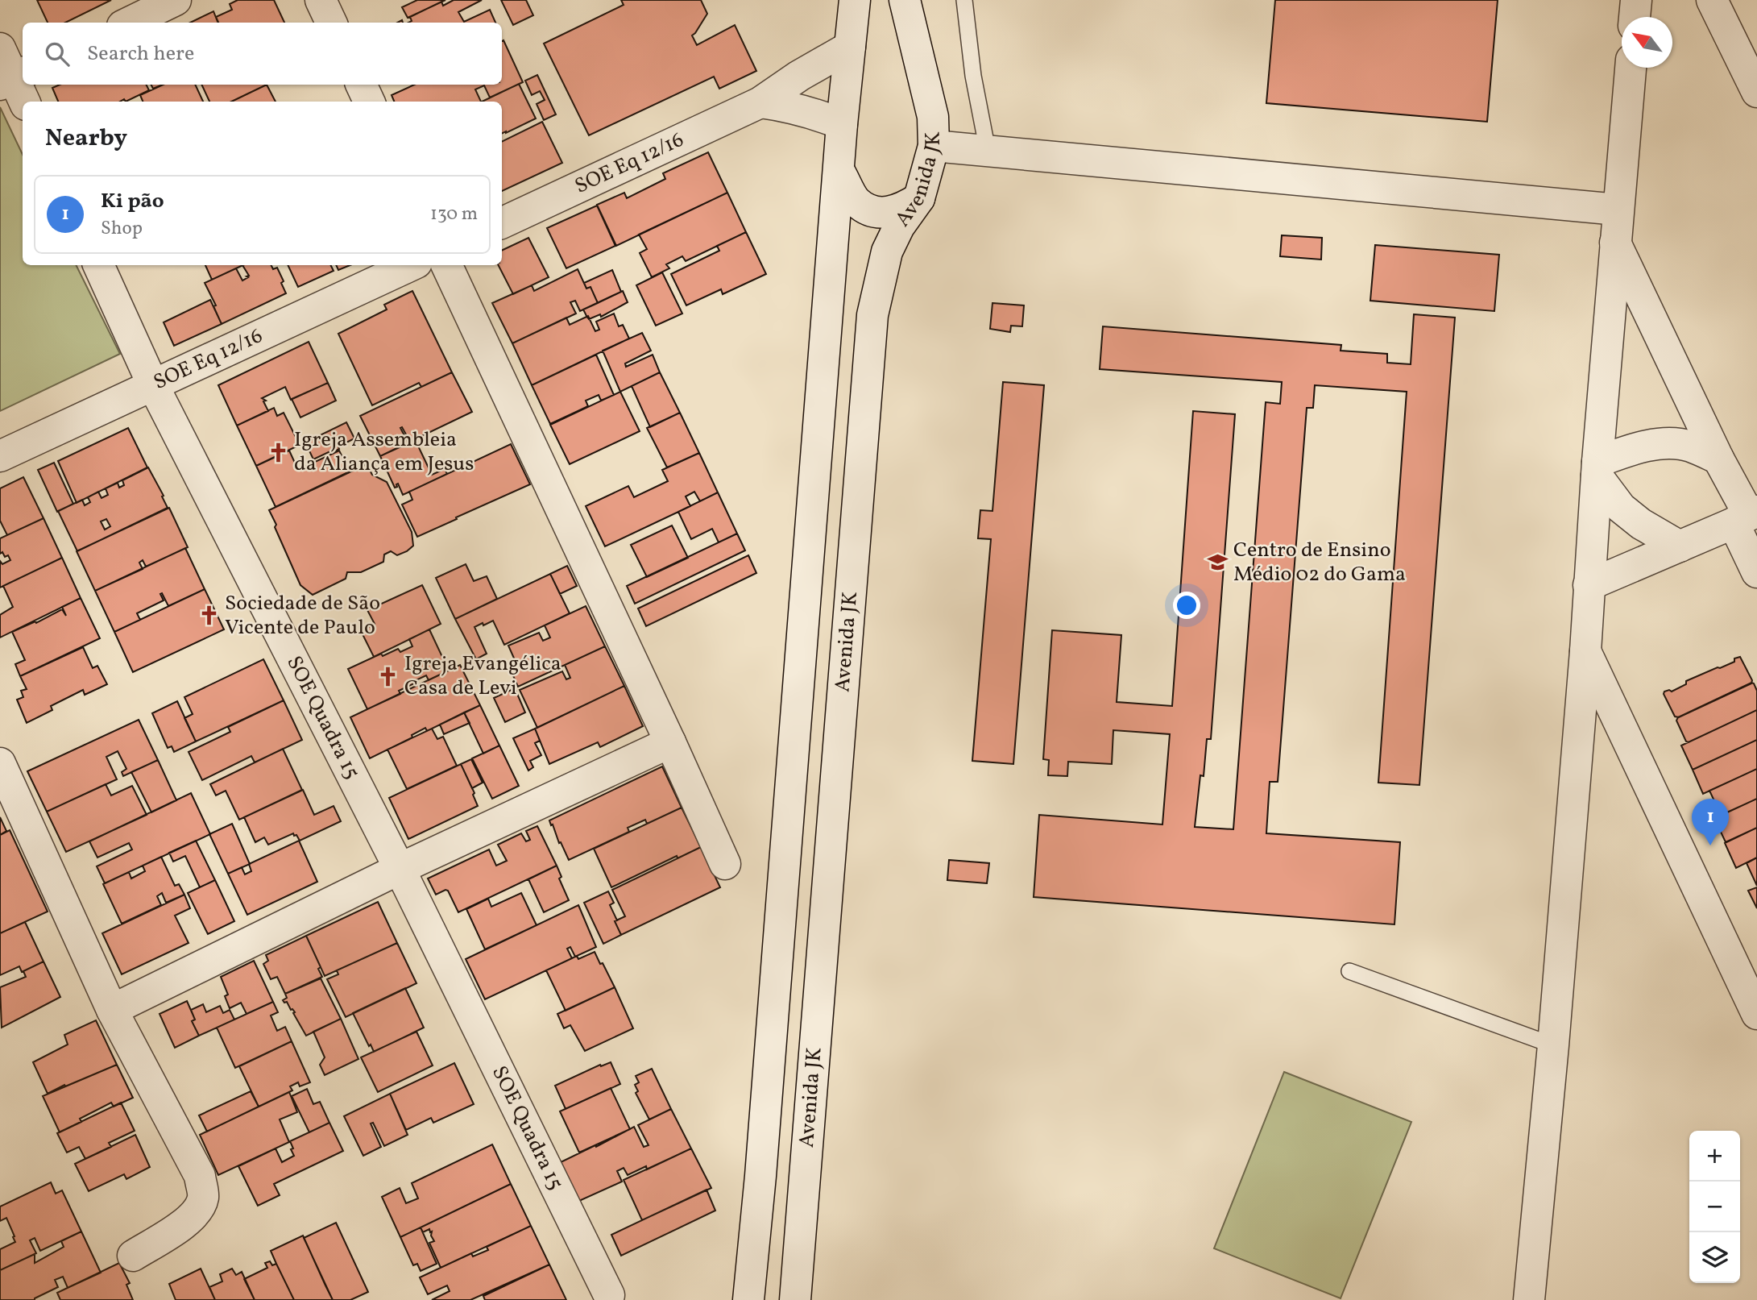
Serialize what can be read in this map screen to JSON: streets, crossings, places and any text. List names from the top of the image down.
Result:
{
  "streets": {
    "street": ["SOE Eq 12/16", "Avenida JK", "SOE Quadra 15"]
  },
  "crossings": [
    ["SOE Eq 12/16", "Avenida JK"],
    ["SOE Eq 12/16", "SOE Quadra 15"]
  ],
  "places": {
    "church": ["Igreja Assembleia da Aliança em Jesus", "Sociedade de São Vicente de Paulo", "Igreja Evangélica Casa de Levi"],
    "school or university": ["Centro de Ensino Médio 02 do Gama"]
  },
  "north": "top left",
  "page": {
    "search": "Search here",
    "heading": "Nearby",
    "list": [
      {
        "mark": "1",
        "name": "Ki pão",
        "note": "Shop",
        "value": "130 m"
      }
    ],
    "pins": "1",
    "map_buttons": ["+", "−"]
  }
}
